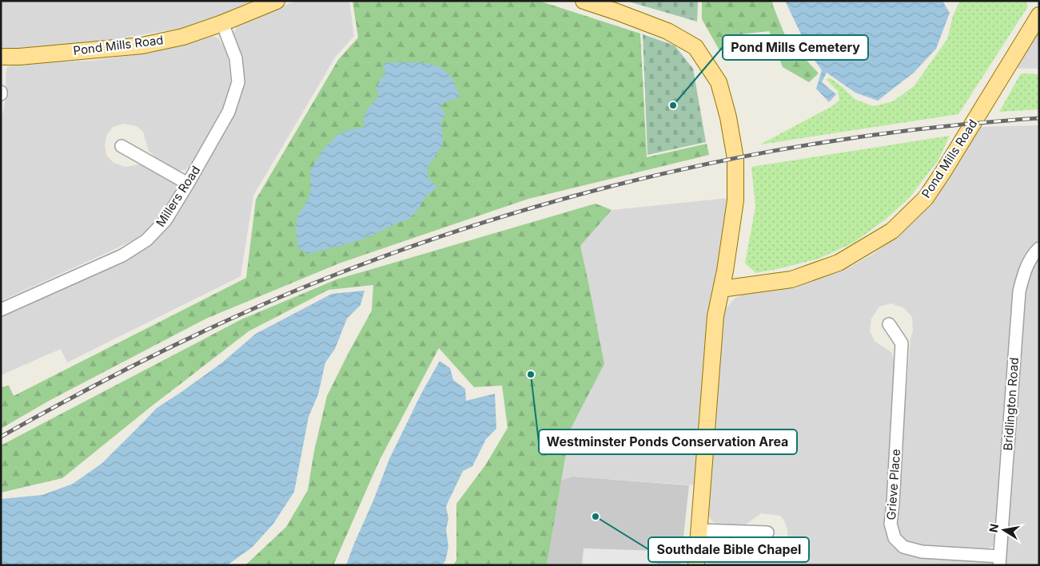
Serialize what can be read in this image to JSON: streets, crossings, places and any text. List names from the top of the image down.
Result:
{
  "streets": {
    "main road": ["Pond Mills Road"],
    "street": ["Millers Road", "Bridlington Road", "Grieve Place"]
  },
  "crossings": [
    ["Pond Mills Road", "Millers Road"],
    ["Bridlington Road", "Grieve Place"]
  ],
  "places": ["Pond Mills Cemetery", "Westminster Ponds Conservation Area", "Southdale Bible Chapel"],
  "north": "left"
}
